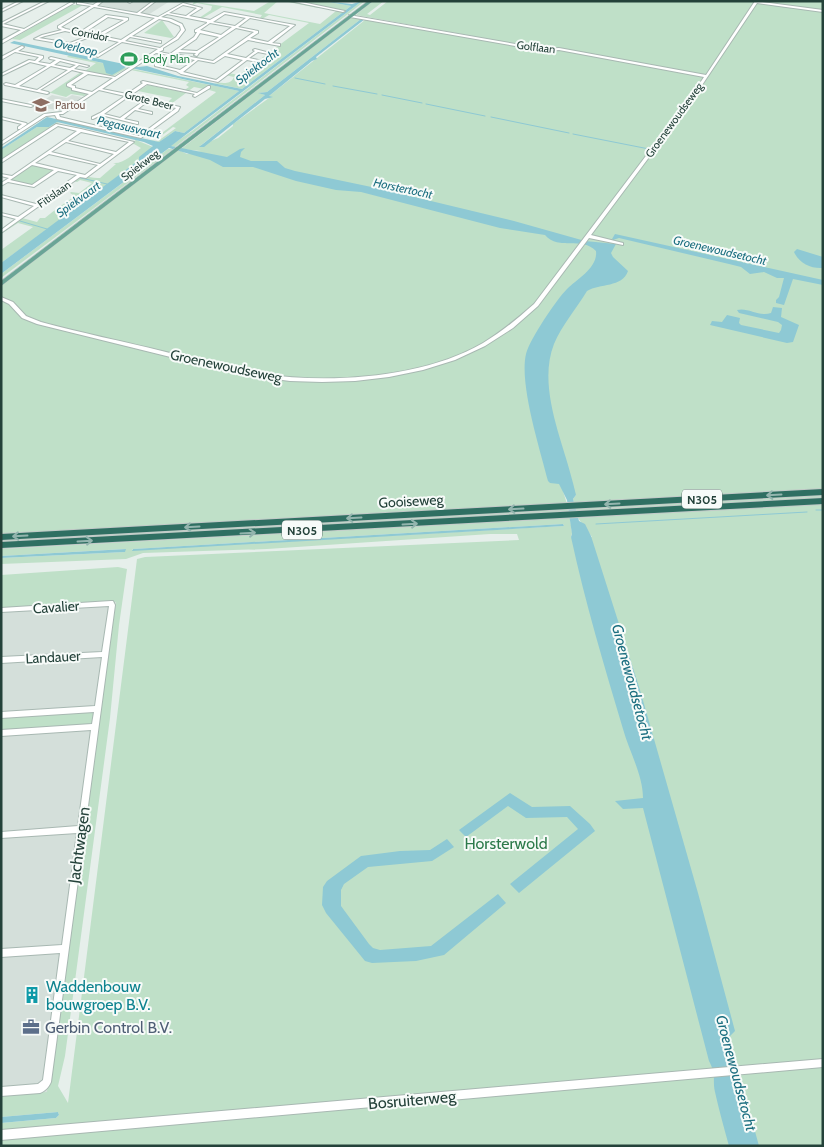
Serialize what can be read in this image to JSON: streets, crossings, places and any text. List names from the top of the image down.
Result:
{
  "streets": {
    "highway": ["N305", "Gooiseweg"],
    "main road": ["Spiekweg"],
    "street": [
      "Corridor",
      "Golflaan",
      "Grote Beer",
      "Groenewoudseweg",
      "Fitislaan",
      "Cavalier",
      "Landauer",
      "Jachtwagen",
      "Bosruiterweg"
    ]
  },
  "crossings": [
    ["Golflaan", "Groenewoudseweg"],
    ["Golflaan", "Spiekweg"],
    ["Cavalier", "Jachtwagen"],
    ["Landauer", "Jachtwagen"]
  ],
  "water": [
    "Overloop",
    "Spiektocht",
    "Pegasusvaart",
    "Horstertocht",
    "Spiekvaart",
    "Groenewoudsetocht"
  ],
  "parks": ["Horsterwold"],
  "places": {
    "sports": ["Body Plan"],
    "school or university": ["Partou"],
    "building": ["Waddenbouw bouwgroep B.V."],
    "office": ["Gerbin Control B.V."]
  }
}
